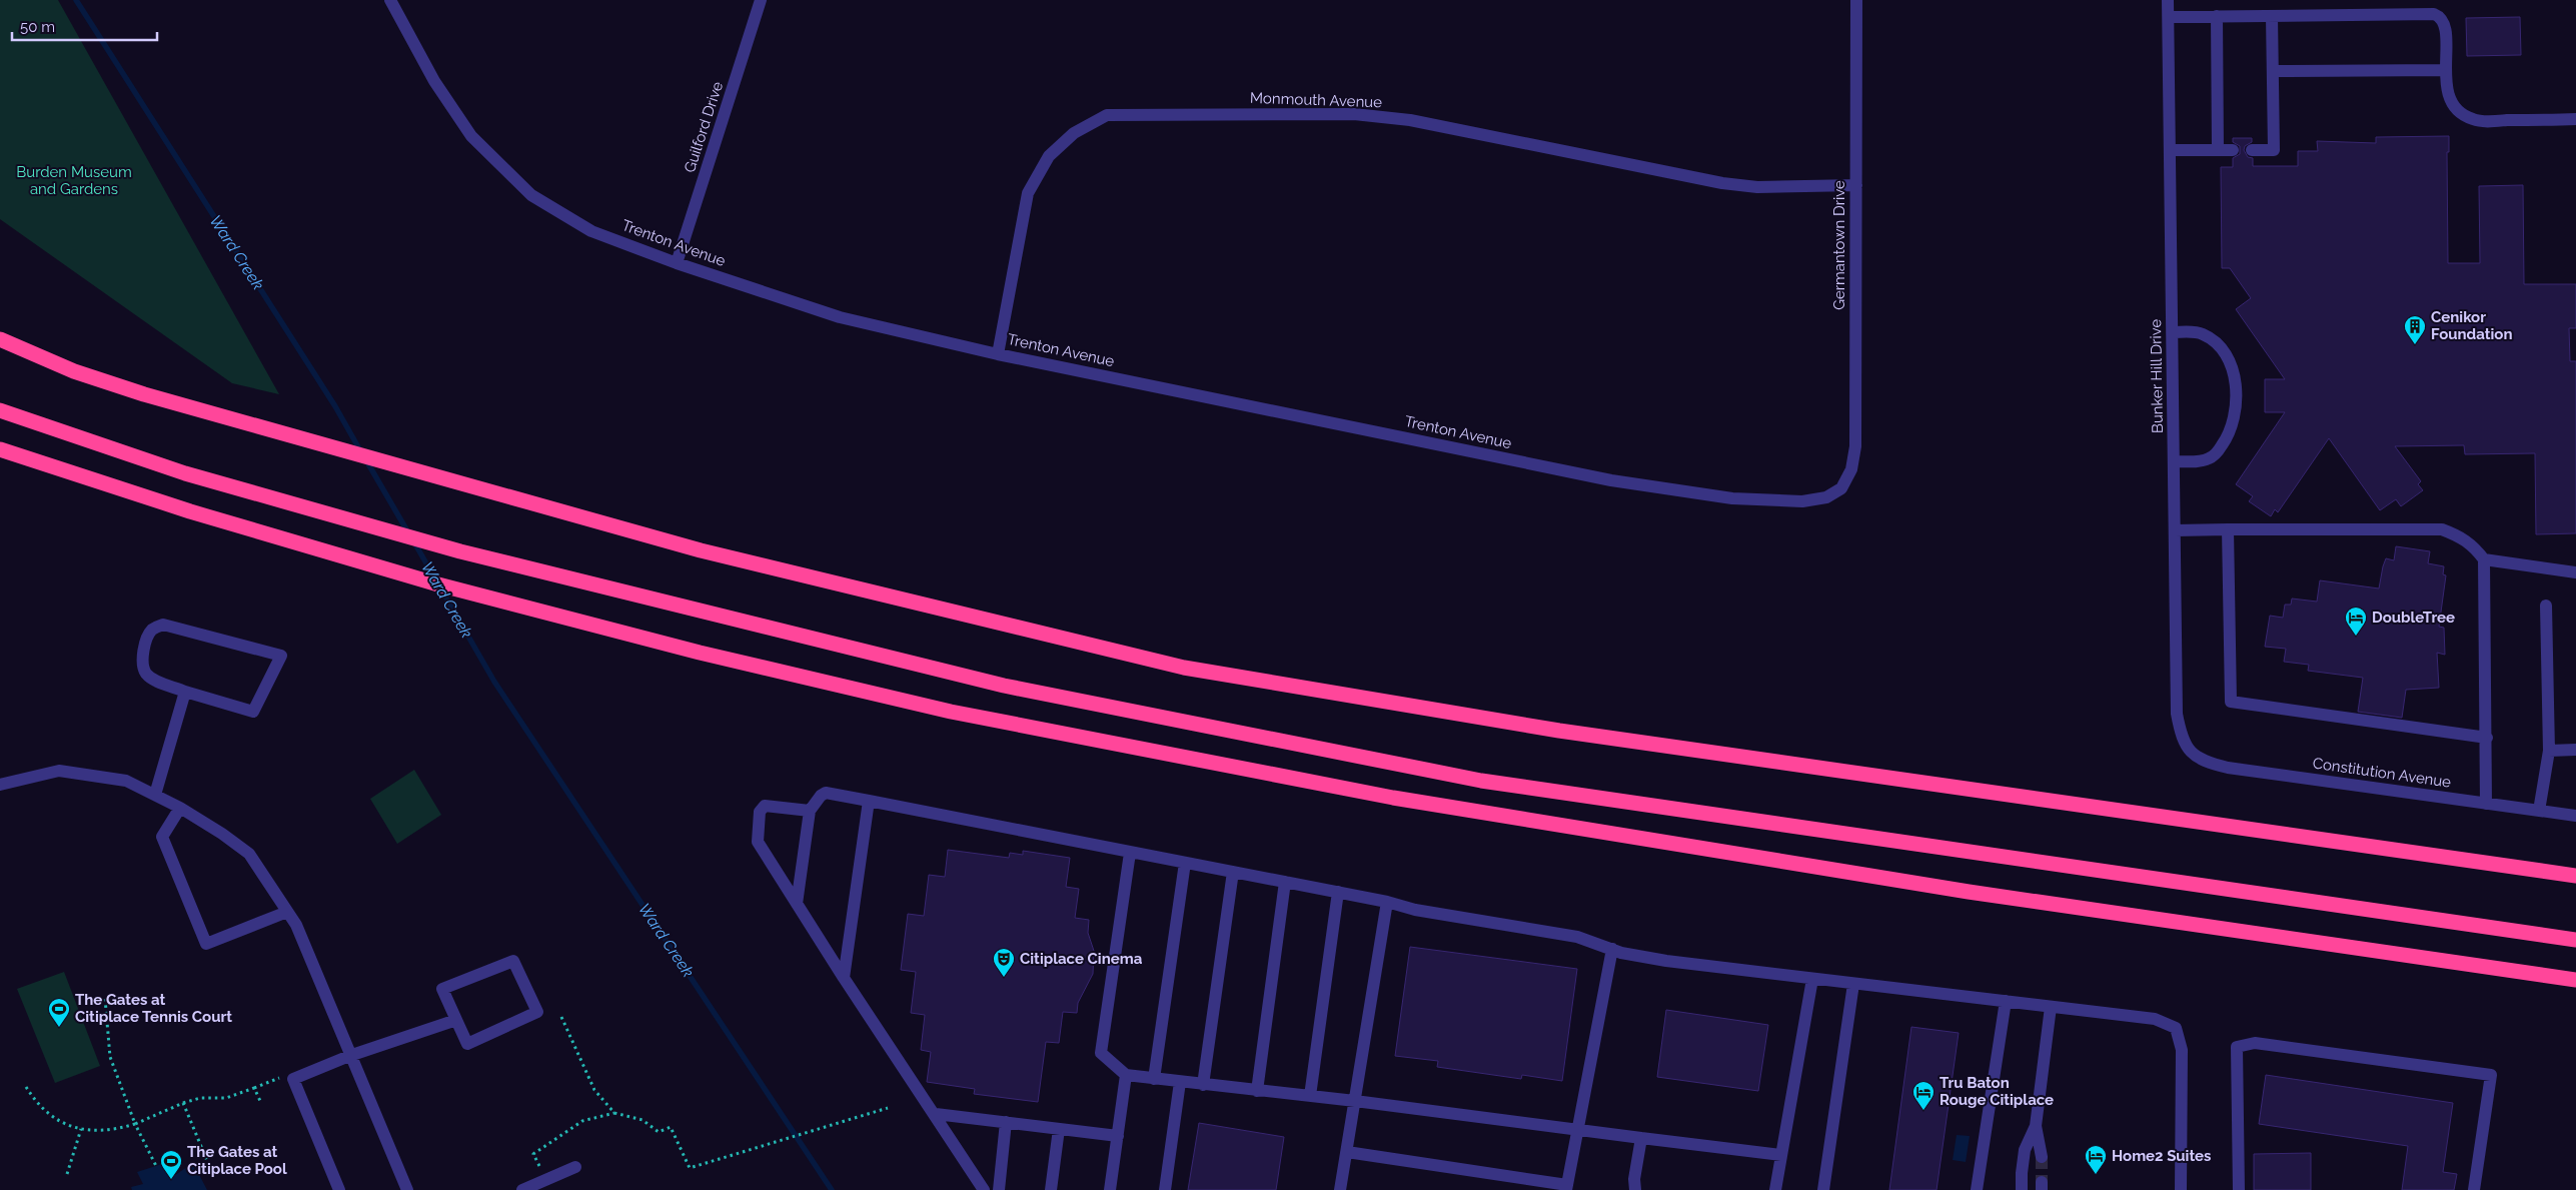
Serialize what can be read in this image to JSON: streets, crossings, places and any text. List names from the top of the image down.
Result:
{
  "streets": {
    "street": [
      "Monmouth Avenue",
      "Guilford Drive",
      "Trenton Avenue",
      "Germantown Drive",
      "Bunker Hill Drive",
      "Constitution Avenue"
    ]
  },
  "crossings": [
    ["Monmouth Avenue", "Trenton Avenue"],
    ["Monmouth Avenue", "Germantown Drive"],
    ["Guilford Drive", "Trenton Avenue"],
    ["Trenton Avenue", "Germantown Drive"],
    ["Bunker Hill Drive", "Constitution Avenue"]
  ],
  "water": ["Ward Creek"],
  "parks": ["Burden Museum and Gardens"],
  "places": {
    "building": ["Cenikor Foundation"],
    "hotel": ["DoubleTree", "Tru Baton Rouge Citiplace", "Home2 Suites"],
    "theatre": ["Citiplace Cinema"],
    "sports": ["The Gates at Citiplace Tennis Court", "The Gates at Citiplace Pool"]
  },
  "scale_bar": "50 m"
}
